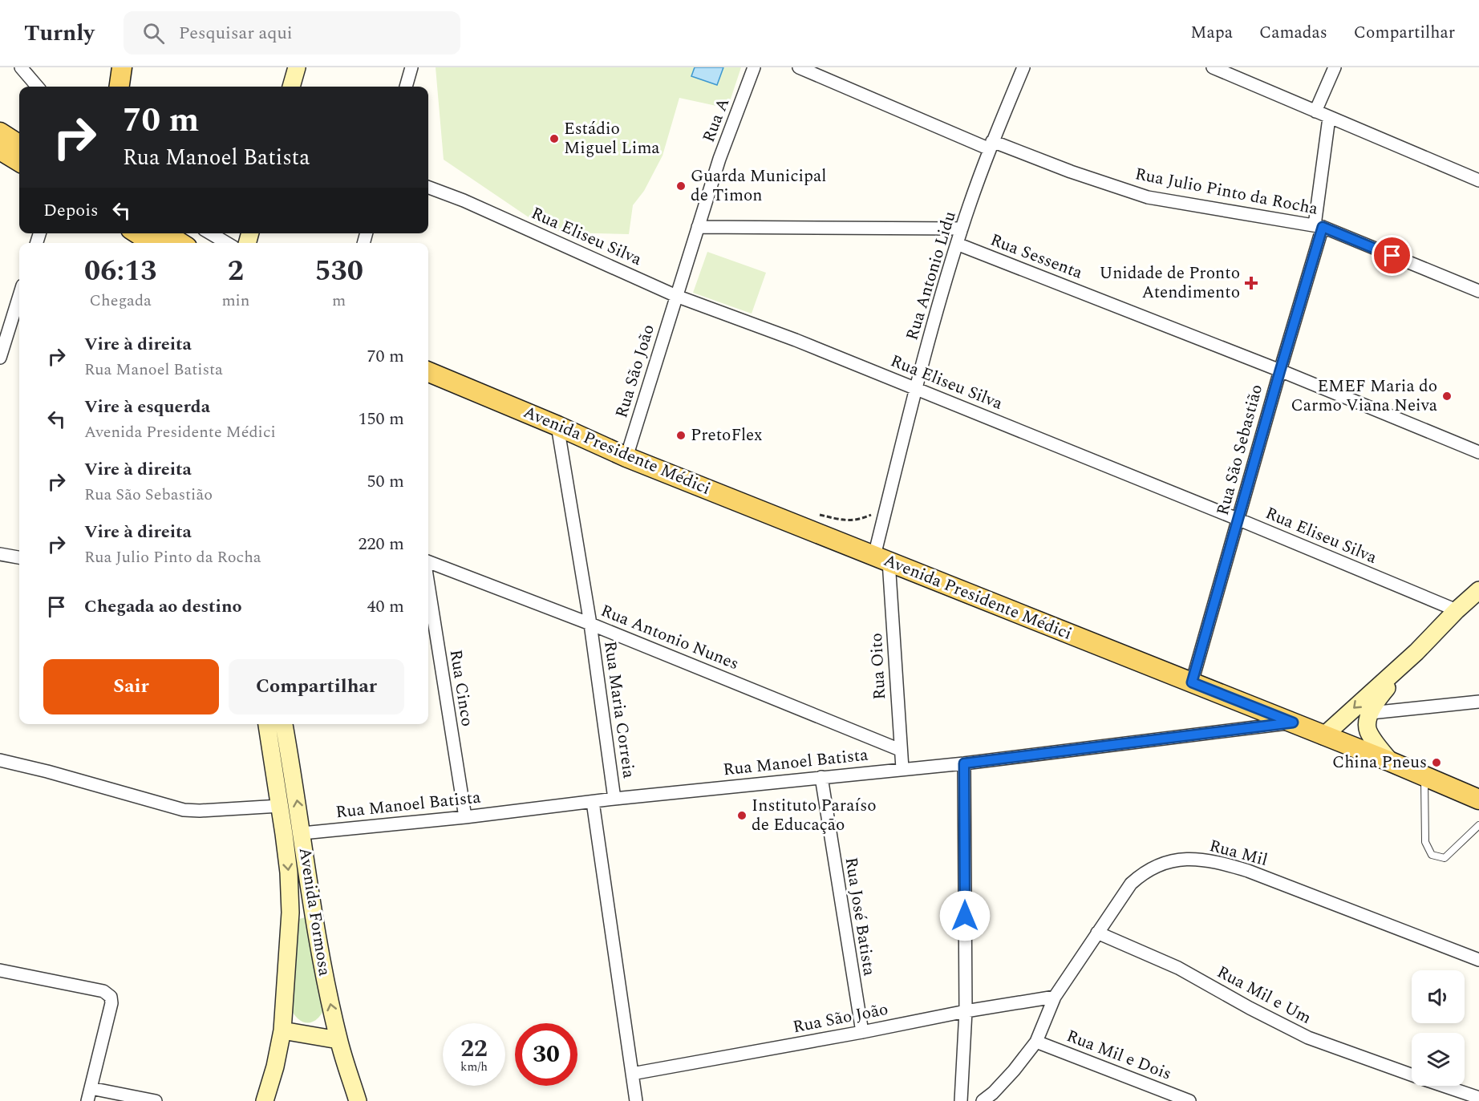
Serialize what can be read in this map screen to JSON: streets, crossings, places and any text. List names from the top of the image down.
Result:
{
  "streets": {
    "main road": ["Avenida Presidente Médici", "Avenida Formosa"],
    "street": [
      "Rua A",
      "Rua Julio Pinto da Rocha",
      "Rua Eliseu Silva",
      "Rua Sessenta",
      "Rua Antonio Lidu",
      "Rua São João",
      "Rua São Sebastião",
      "Rua Antonio Nunes",
      "Rua Oito",
      "Rua Cinco",
      "Rua Maria Correia",
      "Rua Manoel Batista",
      "Rua Mil",
      "Rua José Batista",
      "Rua Mil e Um",
      "Rua Mil e Dois"
    ]
  },
  "crossings": [
    ["Rua A", "Rua Eliseu Silva"],
    ["Rua A", "Rua São João"],
    ["Rua Julio Pinto da Rocha", "Rua Antonio Lidu"],
    ["Rua Julio Pinto da Rocha", "Rua São Sebastião"],
    ["Rua Eliseu Silva", "Rua Antonio Lidu"],
    ["Rua Eliseu Silva", "Rua São João"],
    ["Rua Eliseu Silva", "Rua São Sebastião"],
    ["Rua Sessenta", "Rua Antonio Lidu"],
    ["Rua Sessenta", "Rua São Sebastião"],
    ["Rua Antonio Lidu", "Avenida Presidente Médici"],
    ["Rua Antonio Lidu", "Rua Oito"],
    ["Rua São João", "Avenida Presidente Médici"],
    ["Rua São João", "Rua Mil"],
    ["Rua São João", "Rua José Batista"],
    ["Rua São Sebastião", "Avenida Presidente Médici"],
    ["Avenida Presidente Médici", "Rua Oito"],
    ["Avenida Presidente Médici", "Rua Maria Correia"],
    ["Avenida Presidente Médici", "Rua Manoel Batista"],
    ["Rua Antonio Nunes", "Rua Oito"],
    ["Rua Antonio Nunes", "Rua Maria Correia"],
    ["Rua Oito", "Rua Manoel Batista"],
    ["Rua Cinco", "Rua Manoel Batista"],
    ["Rua Maria Correia", "Rua Manoel Batista"],
    ["Rua Manoel Batista", "Avenida Formosa"],
    ["Rua Manoel Batista", "Rua José Batista"],
    ["Rua Mil", "Rua Mil e Um"],
    ["Rua Mil", "Rua Mil e Dois"]
  ],
  "places": {
    "other": [
      "Estádio Miguel Lima",
      "Guarda Municipal de Timon",
      "EMEF Maria do Carmo Viana Neiva",
      "PretoFlex",
      "China Pneus",
      "Instituto Paraíso de Educação"
    ],
    "health": ["Unidade de Pronto Atendimento"]
  },
  "page": {
    "header": "Turnly",
    "search": "Pesquisar aqui",
    "nav": ["Mapa", "Camadas", "Compartilhar"],
    "turn": ["70 m", "Rua Manoel Batista"],
    "then": "Depois",
    "eta": [
      "06:13",
      "Chegada",
      "2",
      "min",
      "530",
      "m"
    ],
    "list": [
      {
        "name": "Vire à direita",
        "note": "Rua Manoel Batista",
        "value": "70 m"
      },
      {
        "name": "Vire à esquerda",
        "note": "Avenida Presidente Médici",
        "value": "150 m"
      },
      {
        "name": "Vire à direita",
        "note": "Rua São Sebastião",
        "value": "50 m"
      },
      {
        "name": "Vire à direita",
        "note": "Rua Julio Pinto da Rocha",
        "value": "220 m"
      },
      {
        "name": "Chegada ao destino",
        "value": "40 m"
      }
    ],
    "buttons": ["Sair", "Compartilhar"],
    "speed": "22 km/h",
    "limit": "30"
  }
}
